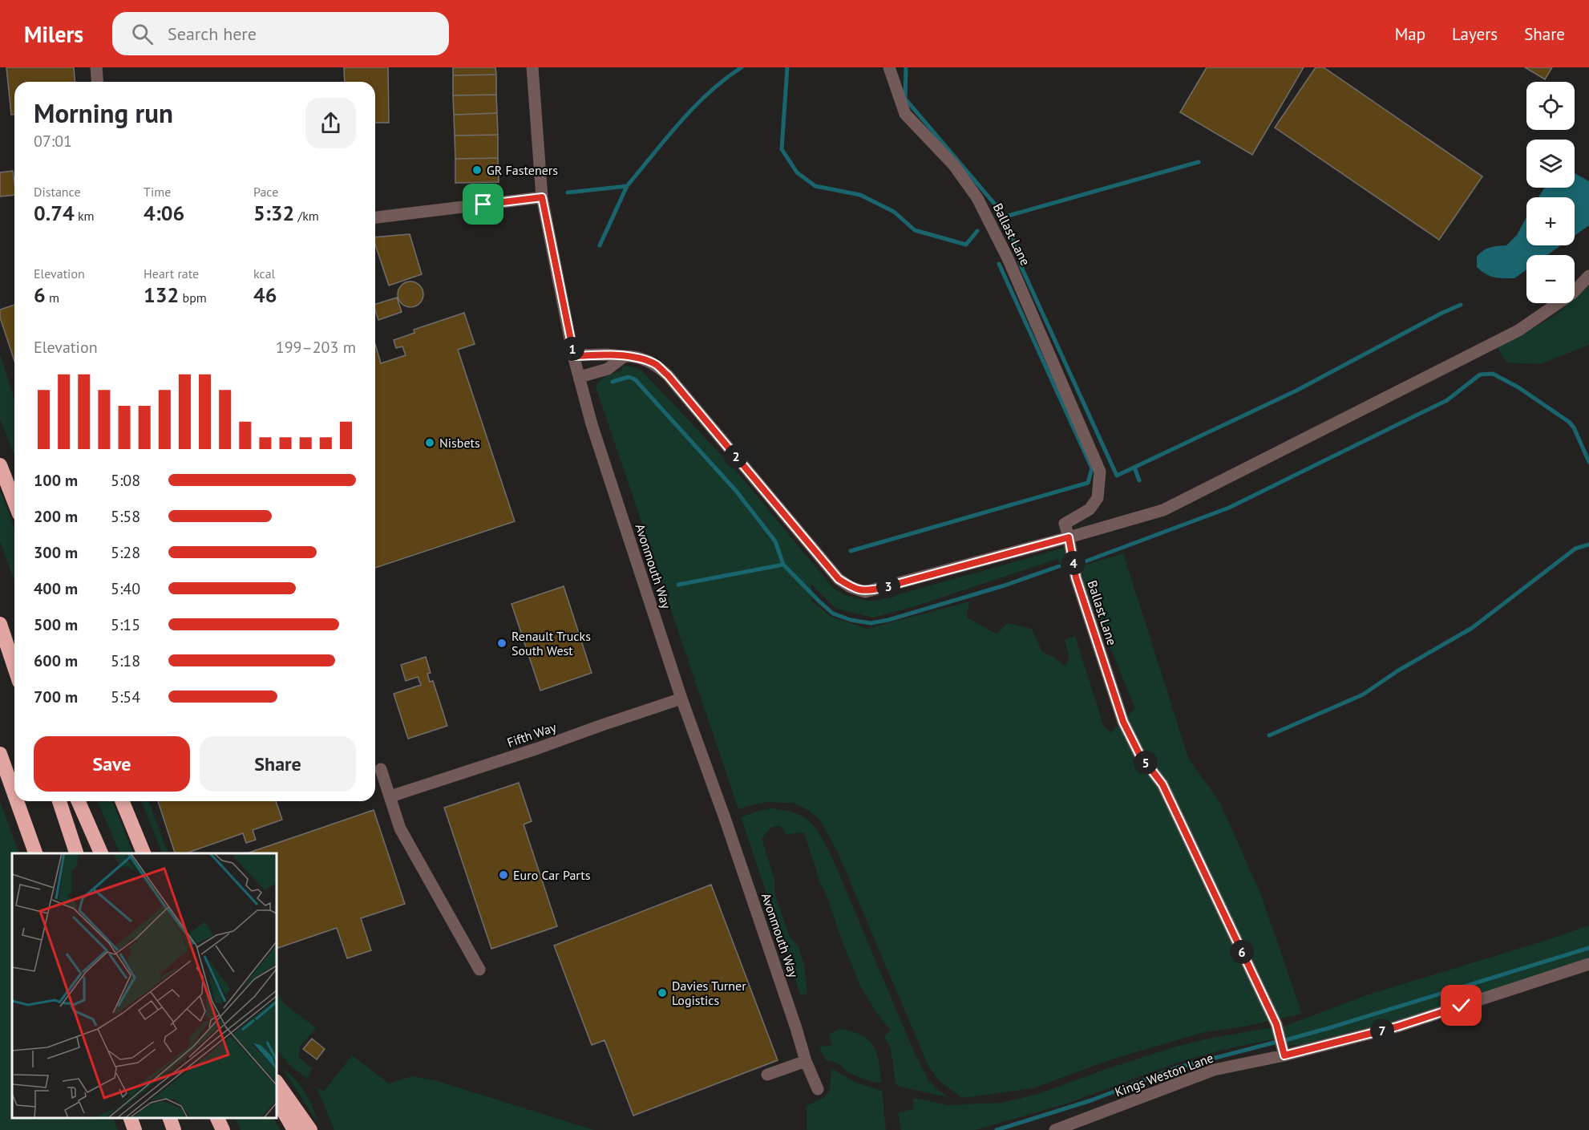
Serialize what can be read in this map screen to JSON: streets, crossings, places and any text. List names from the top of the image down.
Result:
{
  "streets": {
    "street": [
      "Ballast Lane",
      "Avonmouth Way",
      "Fifth Way",
      "Kings Weston Lane"
    ]
  },
  "crossings": [
    ["Ballast Lane", "Kings Weston Lane"],
    ["Avonmouth Way", "Fifth Way"]
  ],
  "places": [
    "GR Fasteners",
    "Nisbets",
    "Renault Trucks South West",
    "Euro Car Parts",
    "Davies Turner Logistics"
  ],
  "page": {
    "header": "Milers",
    "search": "Search here",
    "nav": ["Map", "Layers", "Share"],
    "map_buttons": ["+", "−"],
    "heading": ["Morning run", "07:01"],
    "stats": [
      ["Distance", "0.74 km"],
      ["Time", "4:06"],
      ["Pace", "5:32 /km"],
      ["Elevation", "6 m"],
      ["Heart rate", "132 bpm"],
      ["kcal", "46"]
    ],
    "chart": ["Elevation", "199–203 m"],
    "pins": [
      "1",
      "2",
      "4",
      "3",
      "5",
      "6",
      "7"
    ],
    "list": [
      {
        "name": "100 m",
        "note": "5:08"
      },
      {
        "name": "200 m",
        "note": "5:58"
      },
      {
        "name": "300 m",
        "note": "5:28"
      },
      {
        "name": "400 m",
        "note": "5:40"
      },
      {
        "name": "500 m",
        "note": "5:15"
      },
      {
        "name": "600 m",
        "note": "5:18"
      },
      {
        "name": "700 m",
        "note": "5:54"
      }
    ],
    "buttons": ["Save", "Share"]
  }
}
